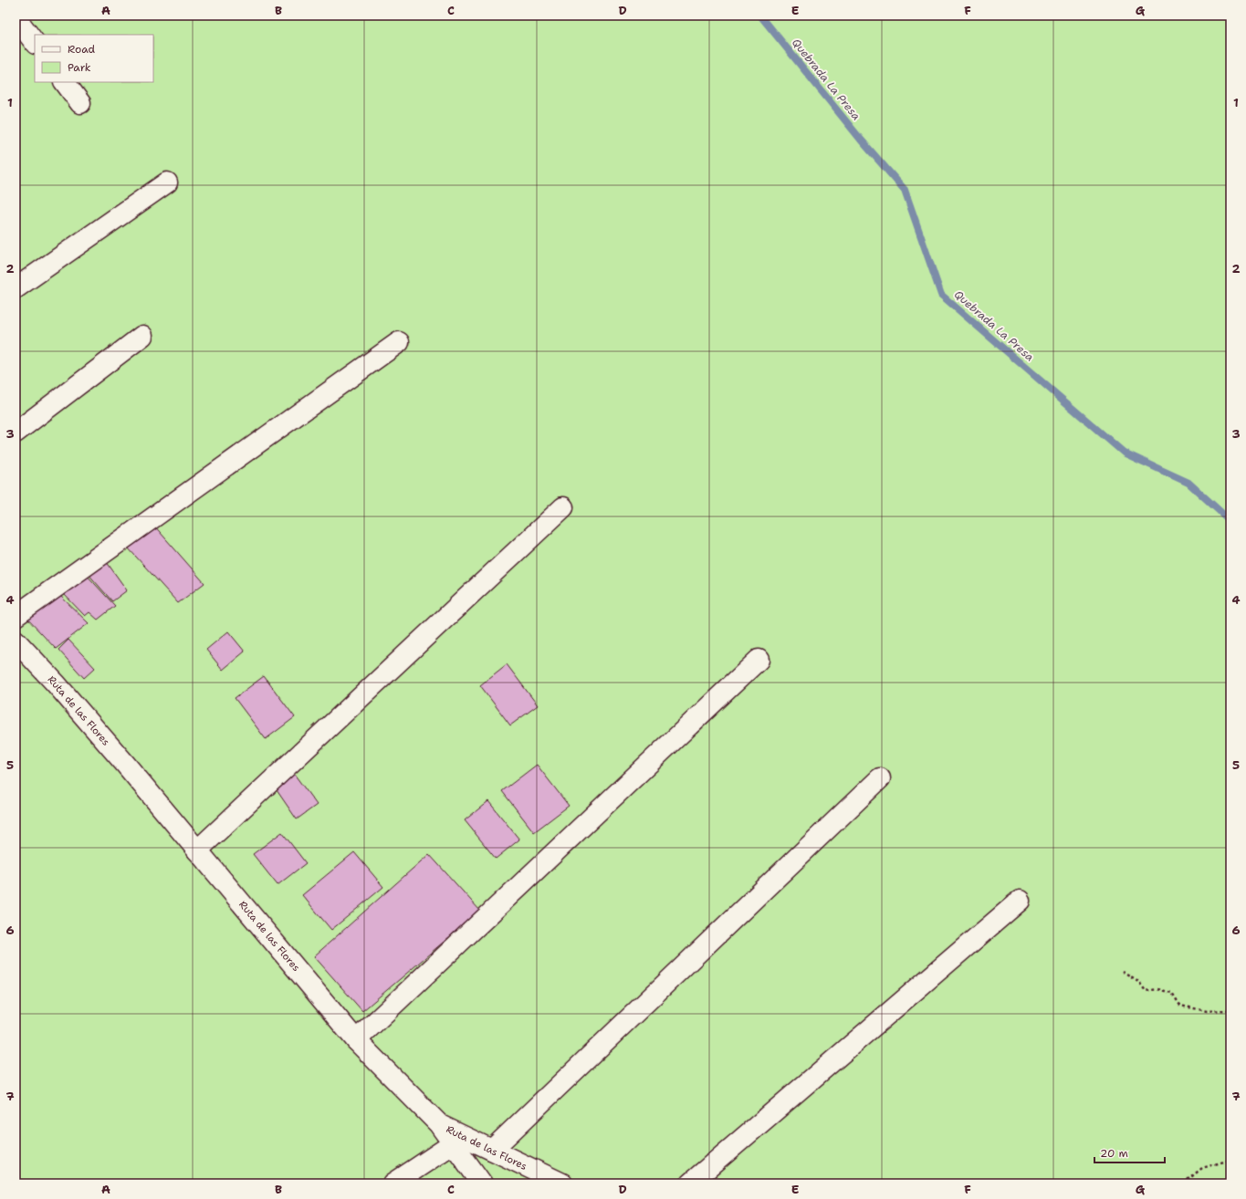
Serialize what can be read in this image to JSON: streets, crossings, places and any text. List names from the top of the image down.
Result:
{
  "streets": {
    "street": ["Ruta de las Flores"]
  },
  "water": ["Quebrada La Presa"],
  "legend": ["Road", "Park"],
  "scale_bar": "20 m",
  "grid": {
    "columns": [
      "A",
      "B",
      "C",
      "D",
      "E",
      "F",
      "G"
    ],
    "rows": [
      "1",
      "2",
      "3",
      "4",
      "5",
      "6",
      "7"
    ]
  }
}
